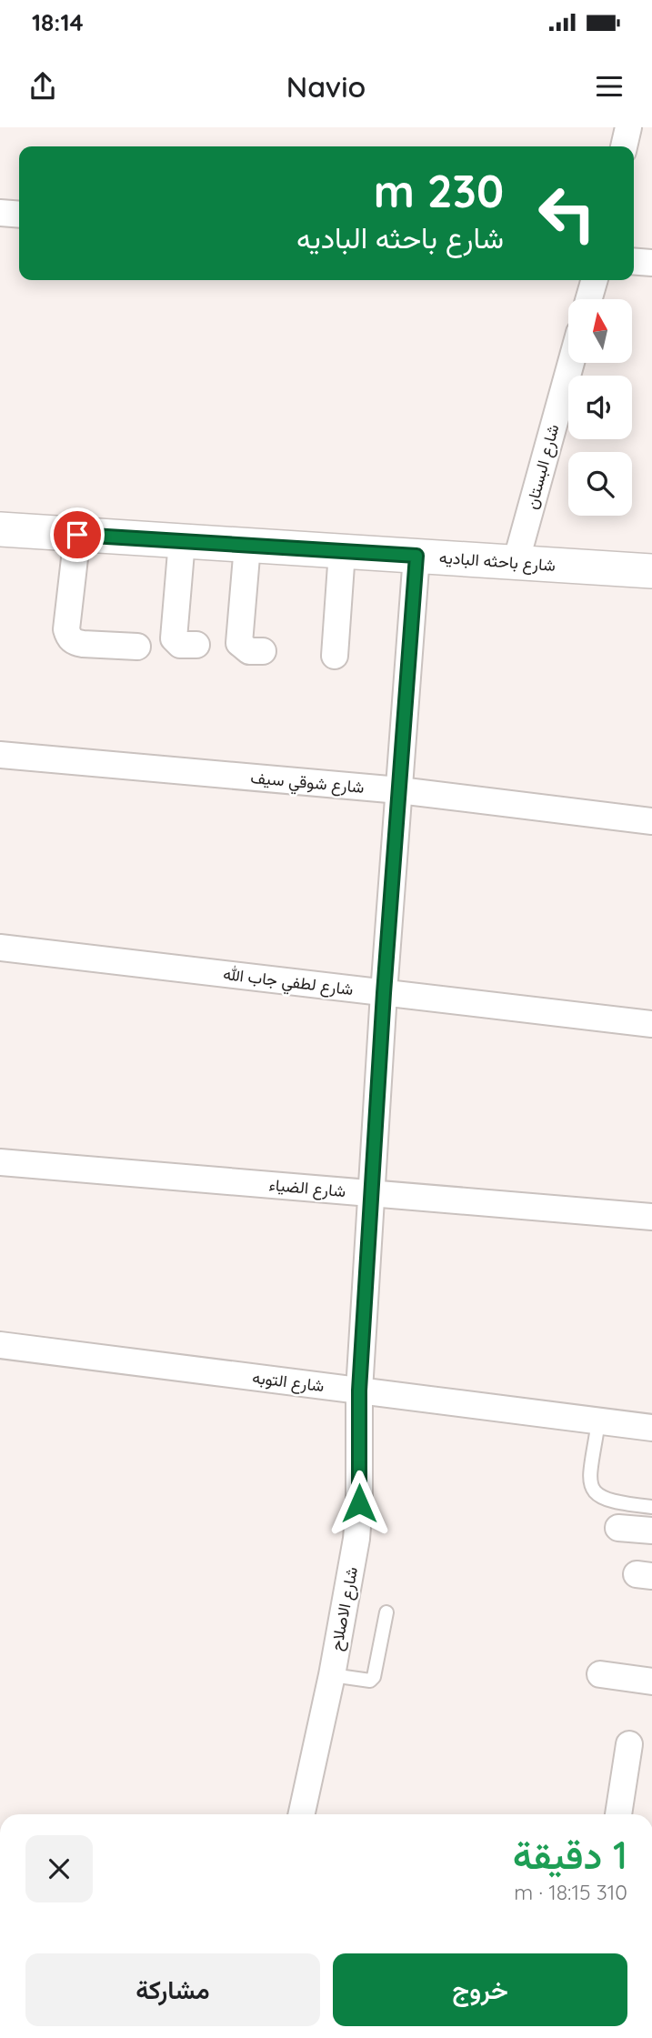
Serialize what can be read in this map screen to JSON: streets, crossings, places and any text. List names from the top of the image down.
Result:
{
  "streets": {
    "street": [
      "شارع البستان",
      "شارع باحثه الباديه",
      "شارع شوقي سيف",
      "شارع لطفي جاب الله",
      "شارع الضياء",
      "شارع التوبه",
      "شارع الاصلاح"
    ]
  },
  "crossings": [
    ["شارع البستان", "شارع باحثه الباديه"],
    ["شارع باحثه الباديه", "شارع الاصلاح"],
    ["شارع شوقي سيف", "شارع الاصلاح"],
    ["شارع لطفي جاب الله", "شارع الاصلاح"],
    ["شارع الضياء", "شارع الاصلاح"],
    ["شارع التوبه", "شارع الاصلاح"]
  ],
  "north": "top",
  "page": {
    "status": "18:14",
    "header": "Navio",
    "turn": ["230 m", "شارع باحثه الباديه"],
    "heading": ["1 دقيقة", "310 m · 18:15"],
    "buttons": ["خروج", "مشاركة"]
  }
}
